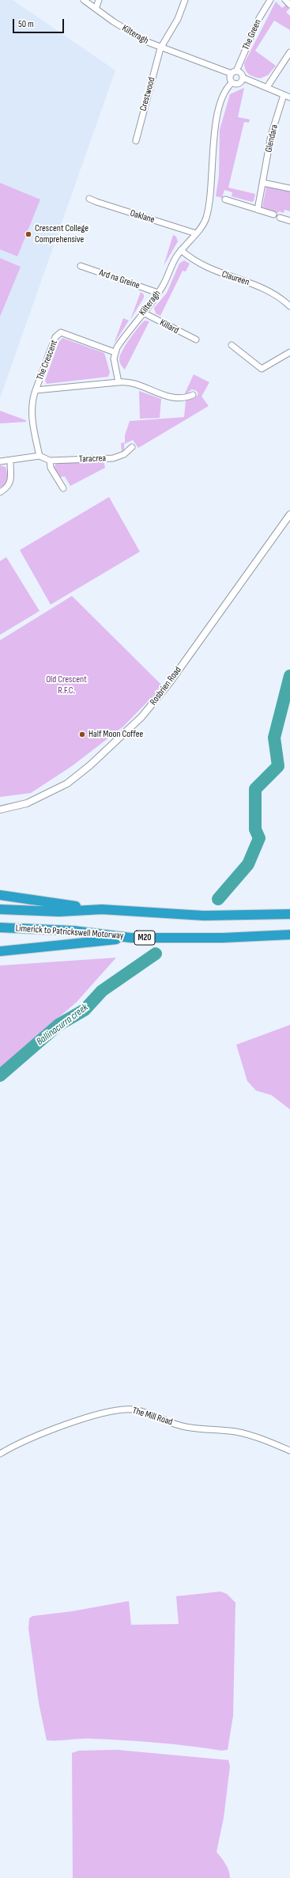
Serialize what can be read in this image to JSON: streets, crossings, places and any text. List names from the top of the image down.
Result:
{
  "streets": {
    "highway": ["Limerick to Patrickswell Motorway", "M20"],
    "street": [
      "Kilteragh",
      "The Green",
      "Crestwood",
      "Glendara",
      "Oaklane",
      "Claureen",
      "Ard na Greine",
      "Killard",
      "The Crescent",
      "Taracrea",
      "Rosbrien Road",
      "The Mill Road"
    ]
  },
  "crossings": [
    ["Kilteragh", "The Green"],
    ["Kilteragh", "Crestwood"],
    ["Kilteragh", "Oaklane"],
    ["Kilteragh", "Claureen"],
    ["Kilteragh", "Ard na Greine"],
    ["Kilteragh", "Killard"],
    ["Kilteragh", "The Crescent"],
    ["Limerick to Patrickswell Motorway", "M20"]
  ],
  "water": ["Ballinacurra creek"],
  "parks": ["Old Crescent R.F.C."],
  "places": ["Crescent College Comprehensive", "Half Moon Coffee"],
  "scale_bar": "50 m"
}
